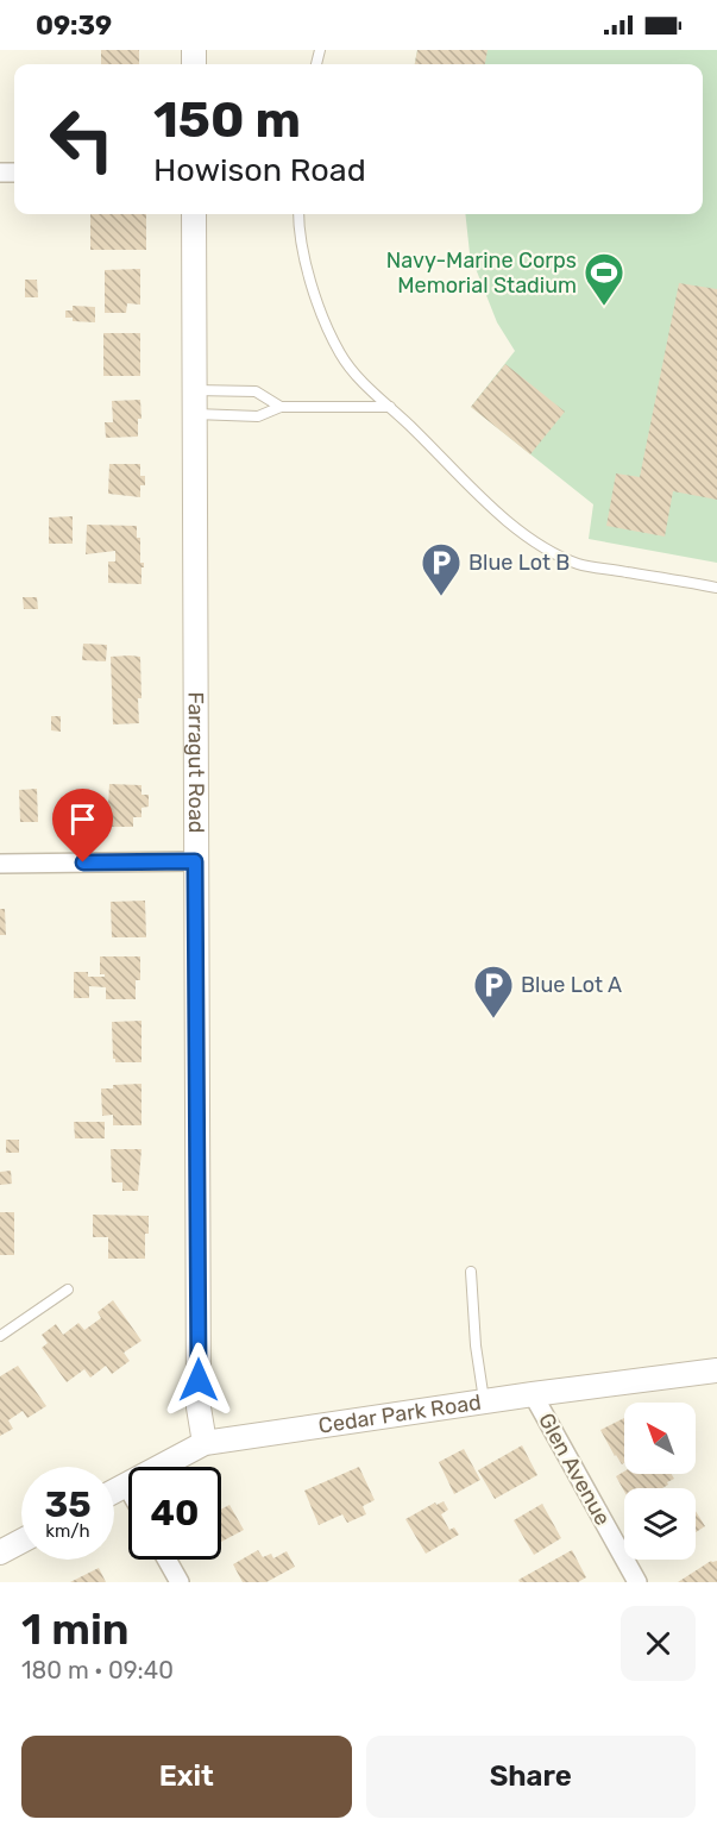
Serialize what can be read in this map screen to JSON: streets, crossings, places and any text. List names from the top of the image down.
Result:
{
  "streets": {
    "street": ["Farragut Road", "Cedar Park Road", "Glen Avenue"]
  },
  "crossings": [
    ["Farragut Road", "Cedar Park Road"],
    ["Cedar Park Road", "Glen Avenue"]
  ],
  "places": {
    "sports": ["Navy-Marine Corps Memorial Stadium"],
    "parking": ["Blue Lot B", "Blue Lot A"]
  },
  "north": "top left",
  "page": {
    "status": "09:39",
    "turn": ["150 m", "Howison Road"],
    "speed": "35 km/h",
    "limit": "40",
    "heading": ["1 min", "180 m · 09:40"],
    "buttons": ["Exit", "Share"]
  }
}
